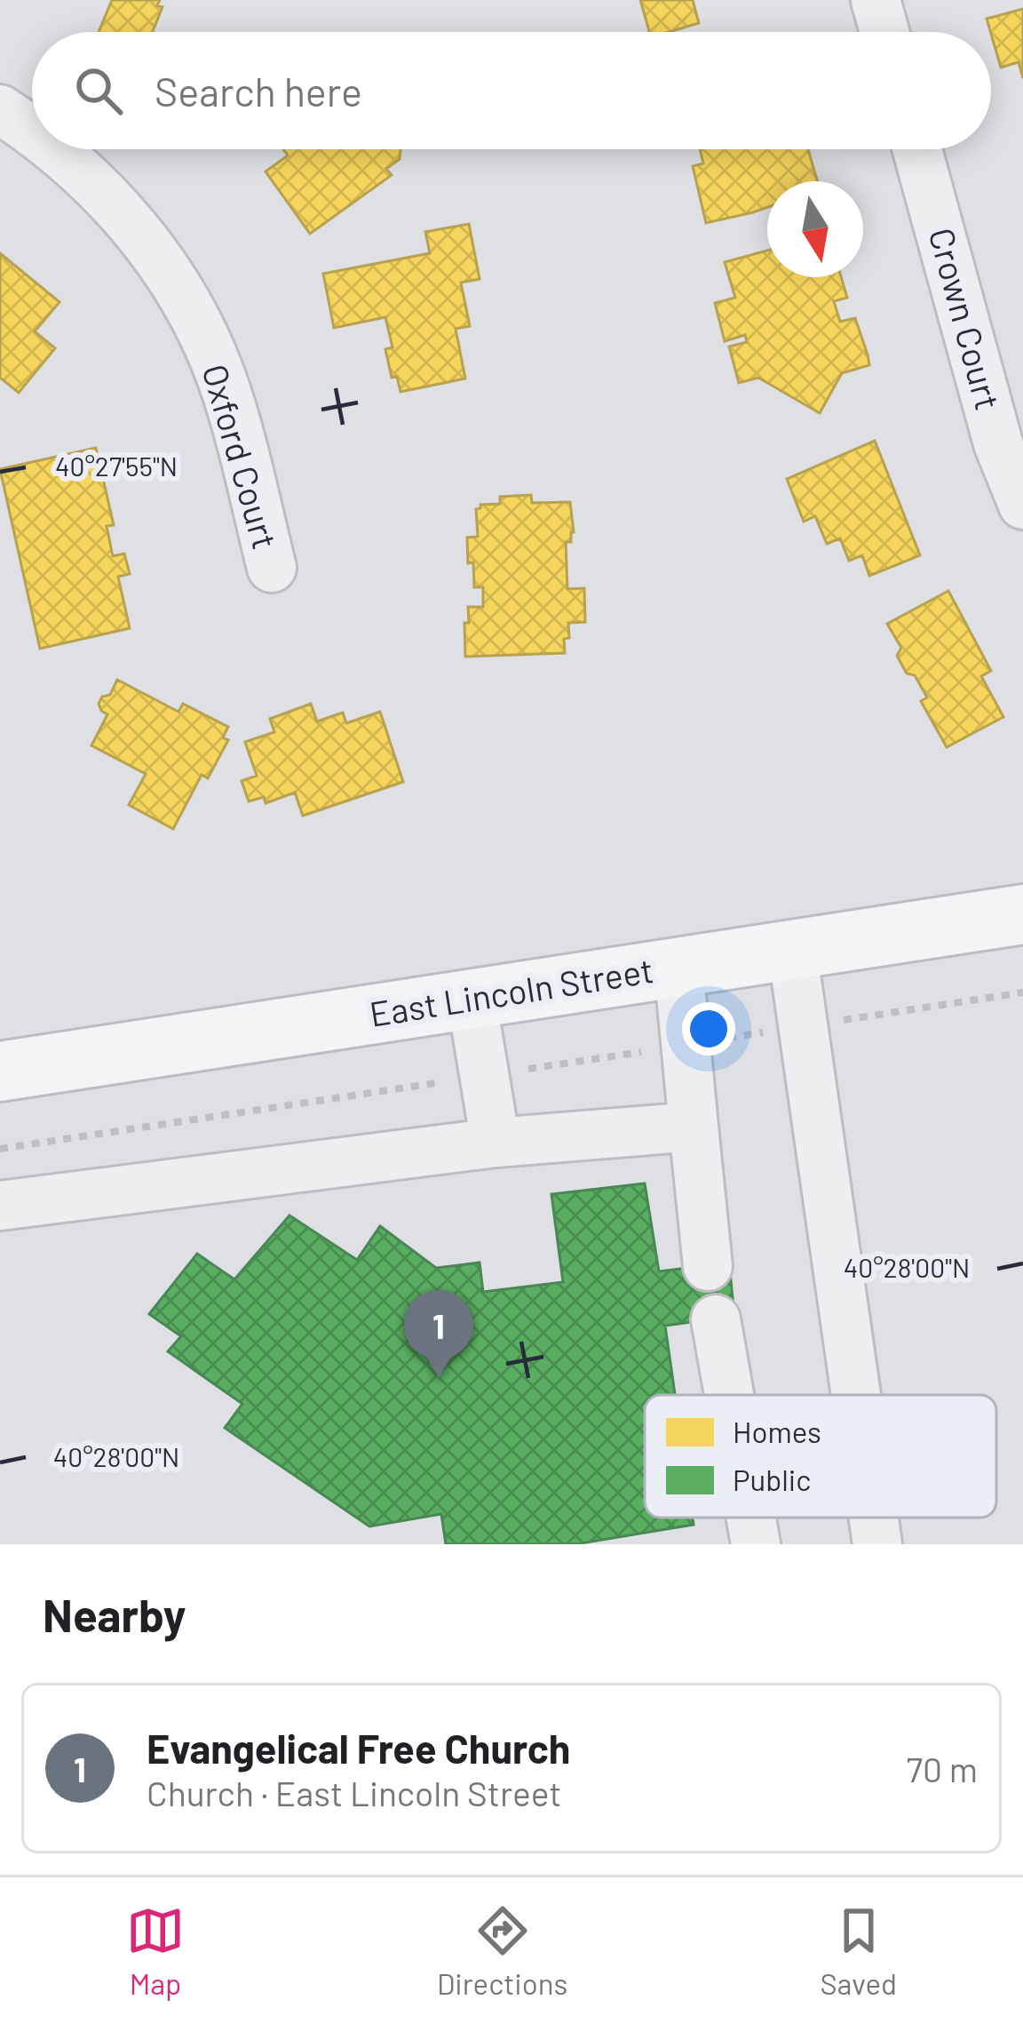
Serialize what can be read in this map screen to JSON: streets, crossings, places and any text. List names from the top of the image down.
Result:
{
  "streets": {
    "main road": ["East Lincoln Street"],
    "street": ["Crown Court", "Oxford Court"]
  },
  "legend": ["Homes", "Public"],
  "north": "bottom",
  "page": {
    "search": "Search here",
    "pins": "1",
    "heading": "Nearby",
    "list": [
      {
        "mark": "1",
        "name": "Evangelical Free Church",
        "note": "Church · East Lincoln Street",
        "value": "70 m"
      }
    ],
    "nav": ["Map", "Directions", "Saved"]
  },
  "coordinates": ["40°27'55\"N", "40°28'00\"N"]
}
